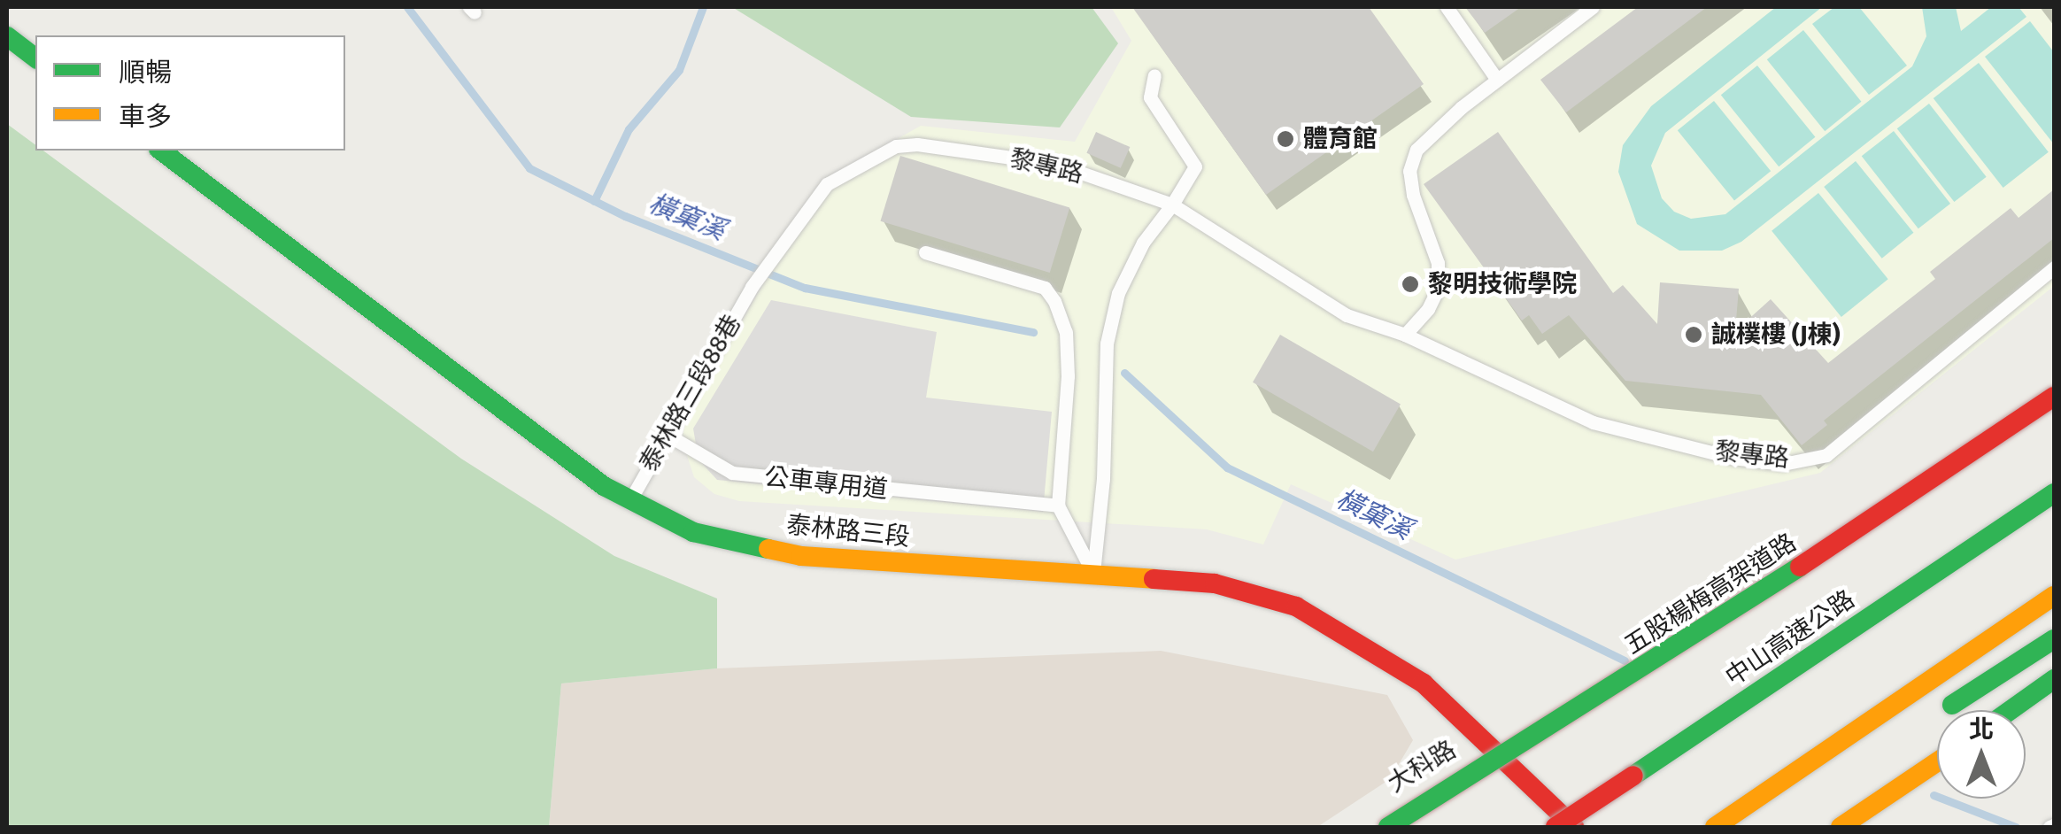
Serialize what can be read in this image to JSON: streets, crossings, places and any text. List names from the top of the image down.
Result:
{
  "streets": {
    "main road": [
      "泰林路三段",
      "五股楊梅高架道路",
      "中山高速公路",
      "大科路"
    ],
    "lane": ["黎專路", "泰林路三段88巷", "公車專用道"]
  },
  "crossings": [
    ["黎專路", "泰林路三段88巷"],
    ["泰林路三段88巷", "公車專用道"],
    ["泰林路三段88巷", "泰林路三段"],
    ["泰林路三段", "大科路"]
  ],
  "water": ["橫窠溪"],
  "places": ["體育館", "黎明技術學院", "誠樸樓 (J棟)"],
  "legend": ["順暢", "車多"],
  "north": "top"
}
